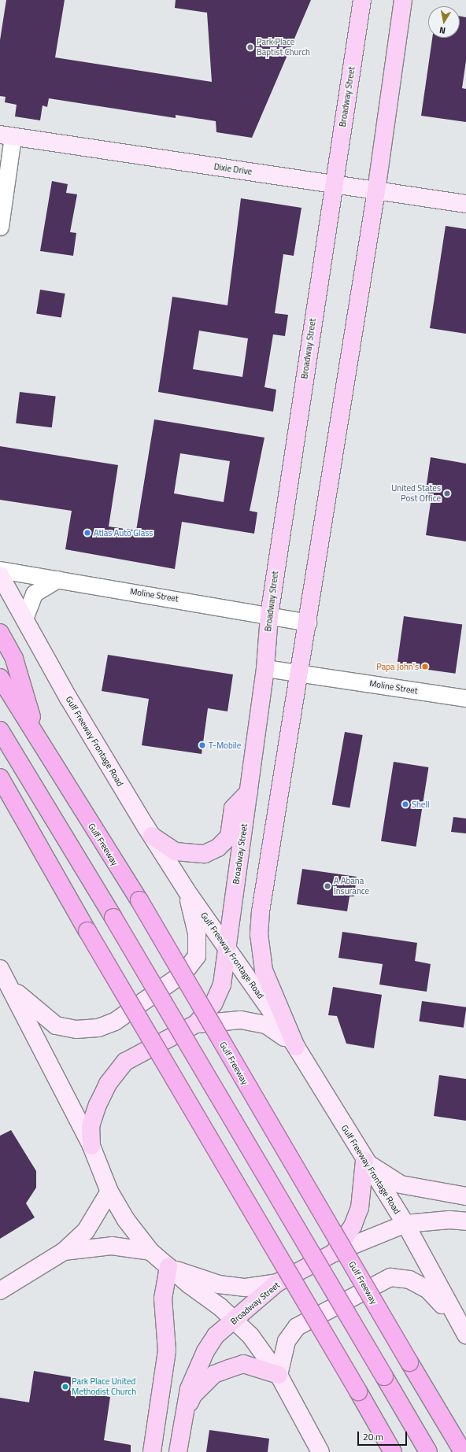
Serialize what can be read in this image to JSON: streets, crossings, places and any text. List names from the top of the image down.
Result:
{
  "streets": {
    "highway": ["Gulf Freeway"],
    "main road": ["Broadway Street", "Dixie Drive", "Gulf Freeway Frontage Road"],
    "street": ["Moline Street"]
  },
  "crossings": [
    ["Broadway Street", "Dixie Drive"],
    ["Broadway Street", "Moline Street"],
    ["Broadway Street", "Gulf Freeway Frontage Road"]
  ],
  "places": [
    "Park Place Baptist Church",
    "United States Post Office",
    "Atlas Auto Glass",
    "Papa John's",
    "T-Mobile",
    "Shell",
    "A Abana Insurance",
    "Park Place United Methodist Church"
  ],
  "scale_bar": "20 m",
  "north": "bottom"
}
